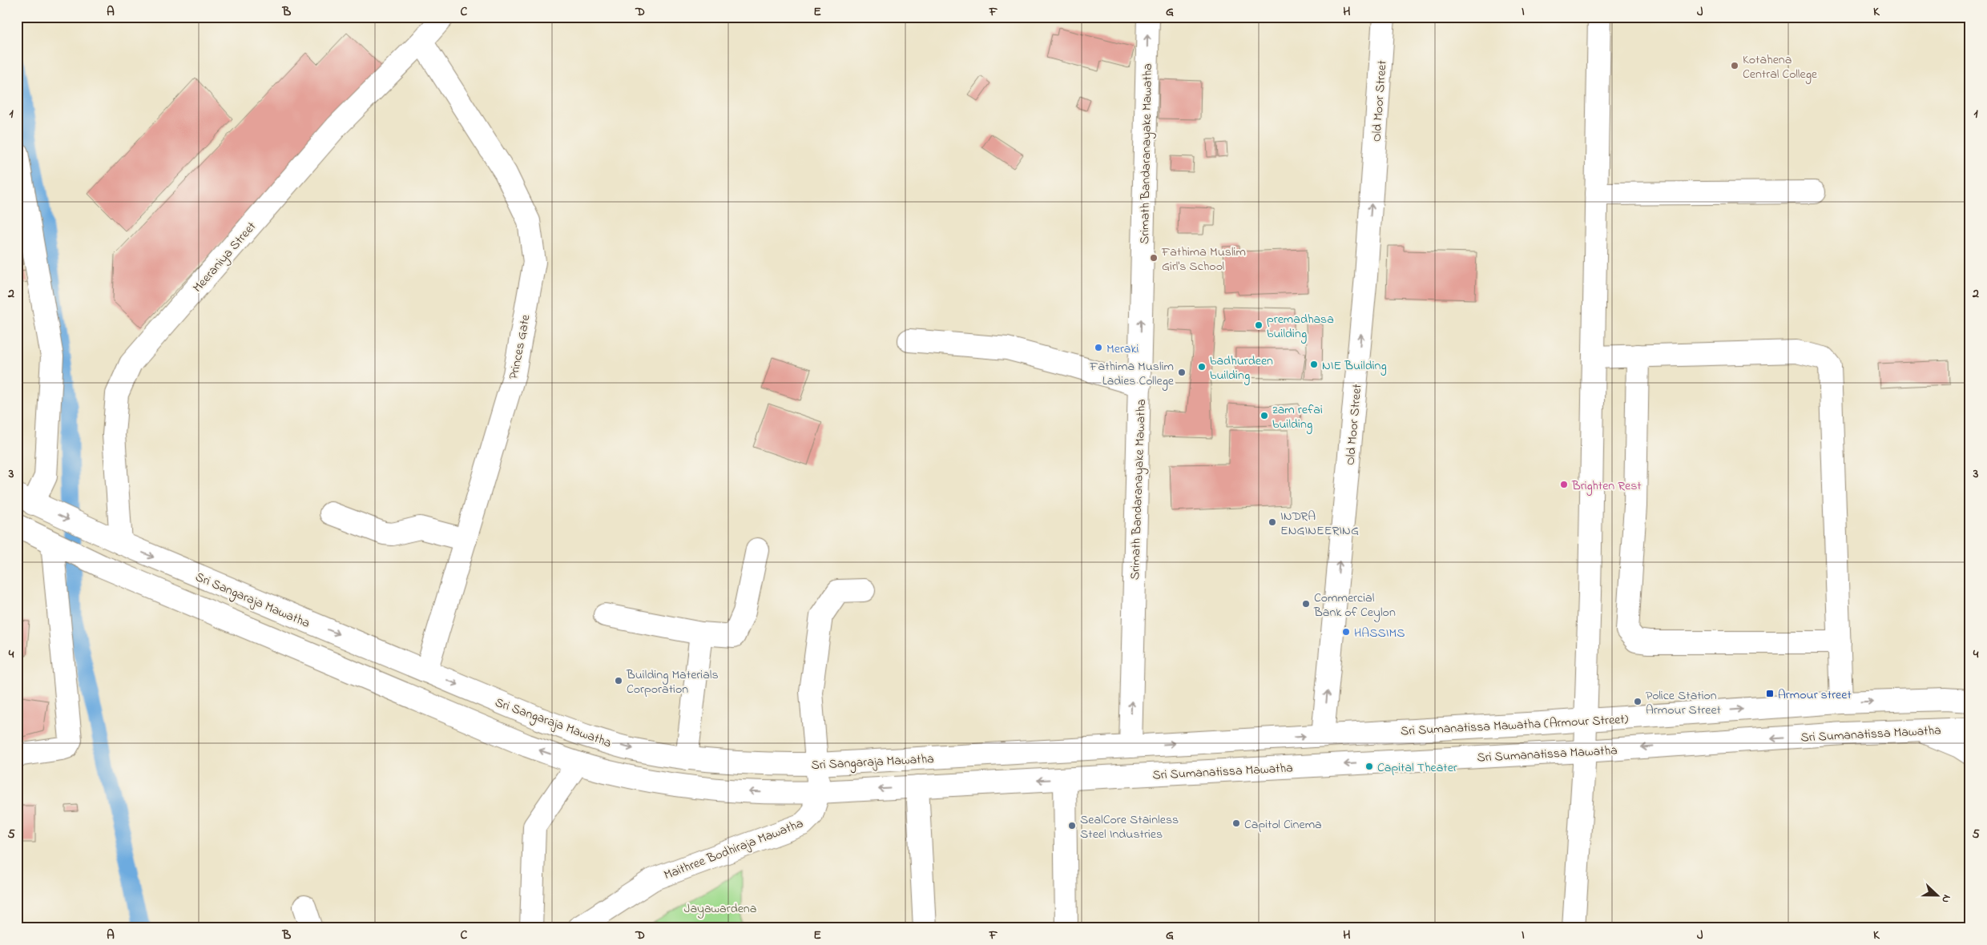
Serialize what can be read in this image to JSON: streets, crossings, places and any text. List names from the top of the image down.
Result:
{
  "streets": {
    "street": [
      "Old Moor Street",
      "Srimath Bandaranayake Mawatha",
      "Meeraniya Street",
      "Princes Gate",
      "Sri Sangaraja Mawatha",
      "Sri Sumanatissa Mawatha (Armour Street)",
      "Sri Sumanatissa Mawatha",
      "Maithree Bodhiraja Mawatha"
    ]
  },
  "crossings": [
    ["Old Moor Street", "Sri Sumanatissa Mawatha (Armour Street)"],
    ["Srimath Bandaranayake Mawatha", "Sri Sangaraja Mawatha"],
    ["Srimath Bandaranayake Mawatha", "Sri Sumanatissa Mawatha (Armour Street)"],
    ["Meeraniya Street", "Princes Gate"],
    ["Meeraniya Street", "Sri Sangaraja Mawatha"],
    ["Princes Gate", "Sri Sangaraja Mawatha"],
    ["Sri Sangaraja Mawatha", "Sri Sumanatissa Mawatha (Armour Street)"],
    ["Sri Sangaraja Mawatha", "Maithree Bodhiraja Mawatha"]
  ],
  "one_way": [
    "Old Moor Street",
    "Srimath Bandaranayake Mawatha",
    "Sri Sumanatissa Mawatha (Armour Street)",
    "Sri Sumanatissa Mawatha"
  ],
  "parks": ["Jayawardena"],
  "places": {
    "other": [
      "Kotahena Central College",
      "Fathima Muslim Girl's School",
      "premadhasa building",
      "Meraki",
      "NIE Building",
      "badhurdeen building",
      "Fathima Muslim Ladies College",
      "zam refai building",
      "Brighten Rest",
      "INDRA ENGINEERING",
      "Commercial Bank of Ceylon",
      "HASSIMS",
      "Building Materials Corporation",
      "Police Station Armour Street",
      "Capital Theater",
      "Capitol Cinema",
      "SealCore Stainless Steel Industries"
    ],
    "transit": ["Armour street"]
  },
  "north": "right",
  "grid": {
    "columns": [
      "A",
      "B",
      "C",
      "D",
      "E",
      "F",
      "G",
      "H",
      "I",
      "J",
      "K"
    ],
    "rows": [
      "1",
      "2",
      "3",
      "4",
      "5"
    ]
  }
}
